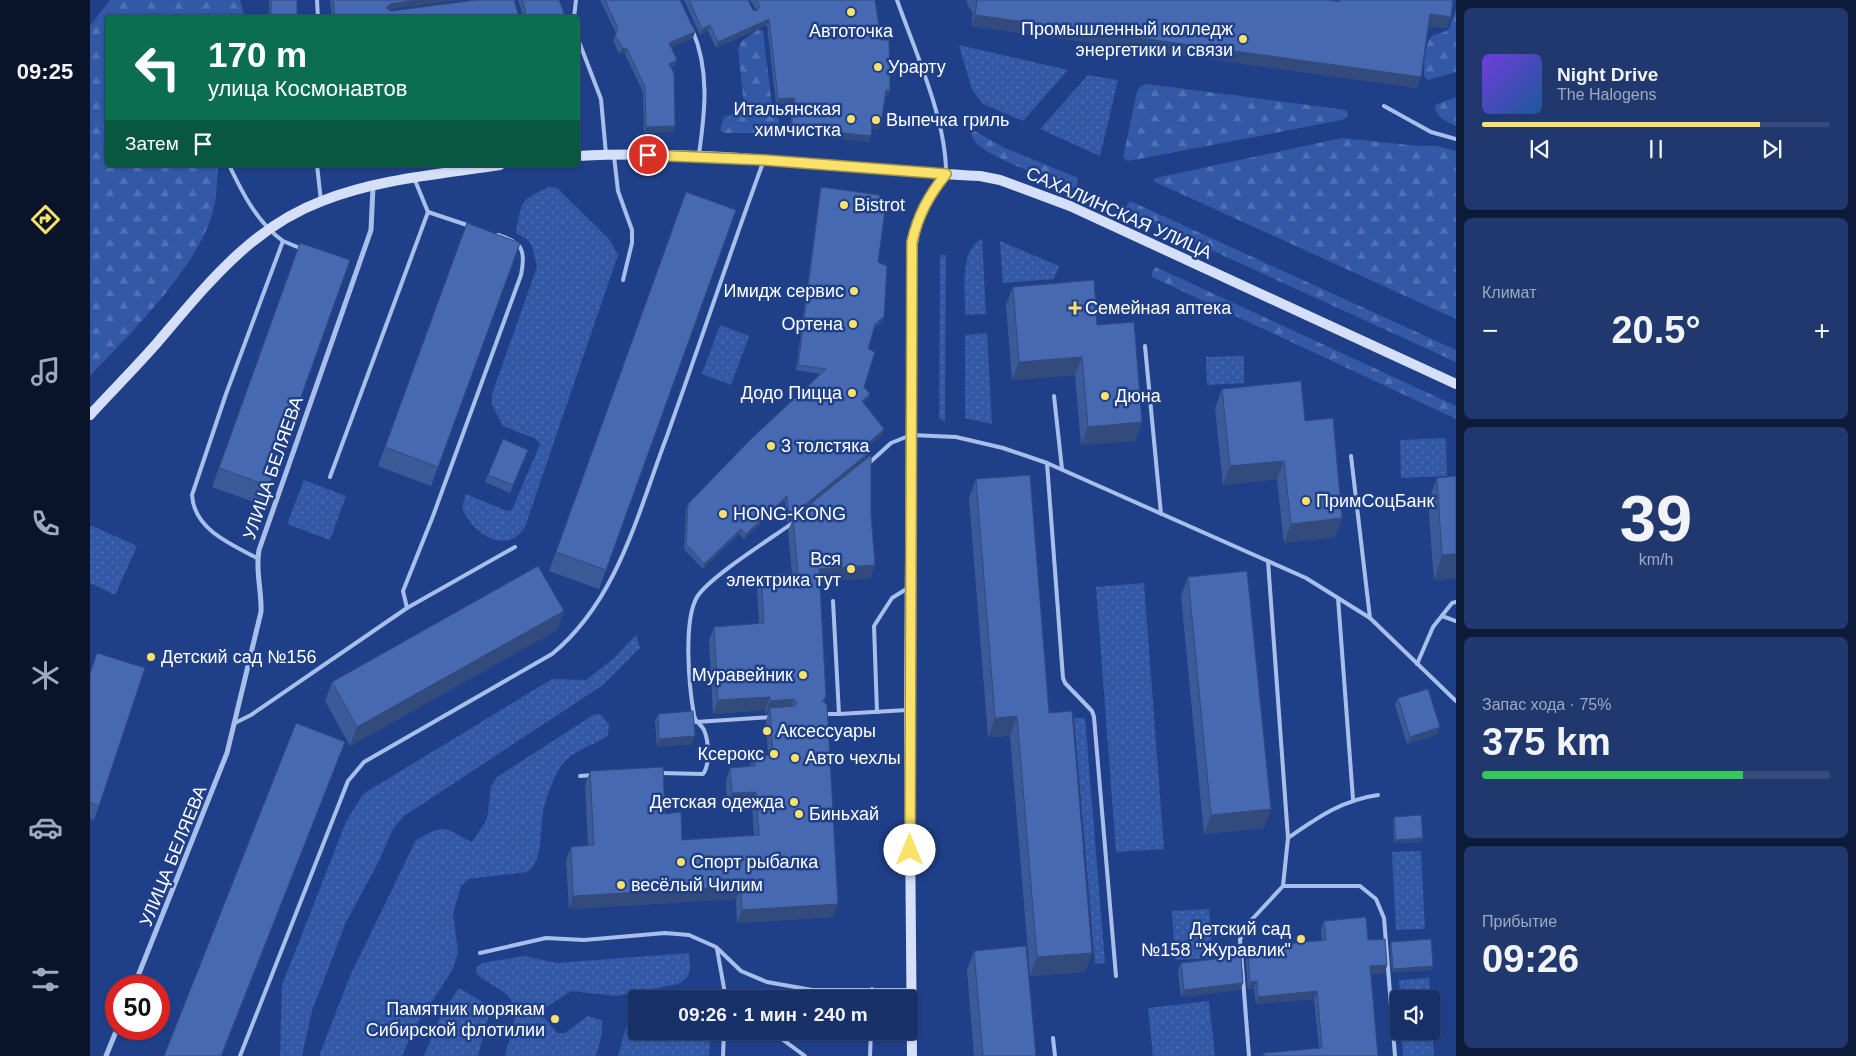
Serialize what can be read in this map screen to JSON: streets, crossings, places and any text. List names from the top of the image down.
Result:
{
  "streets": {
    "main road": ["САХАЛИНСКАЯ УЛИЦА"],
    "street": ["УЛИЦА БЕЛЯЕВА"]
  },
  "places": {
    "other": [
      "Автоточка",
      "Промышленный колледж энергетики и связи",
      "Урарту",
      "Итальянская химчистка",
      "Выпечка гриль",
      "Bistrot",
      "Имидж сервис",
      "Ортена",
      "Додо Пицца",
      "Дюна",
      "3 толстяка",
      "ПримСоцБанк",
      "HONG-KONG",
      "Вся электрика тут",
      "Детский сад №156",
      "Муравейник",
      "Аксессуары",
      "Ксерокс",
      "Авто чехлы",
      "Детская одежда",
      "Биньхай",
      "Спорт рыбалка",
      "весёлый Чилим",
      "Детский сад №158 \"Журавлик\"",
      "Памятник морякам Сибирской флотилии"
    ],
    "health": ["Семейная аптека"]
  },
  "page": {
    "tabs": "09:25",
    "turn": ["170 m", "улица Космонавтов"],
    "song": ["Night Drive", "The Halogens"],
    "then": "Затем",
    "tile": [
      "Климат",
      ["39", "km/h"],
      ["Запас хода · 75%", "375 km"],
      ["Прибытие", "09:26"]
    ],
    "heat": ["−", "20.5°", "+"],
    "limit": "50",
    "trip": "09:26 · 1 мин · 240 m"
  }
}
